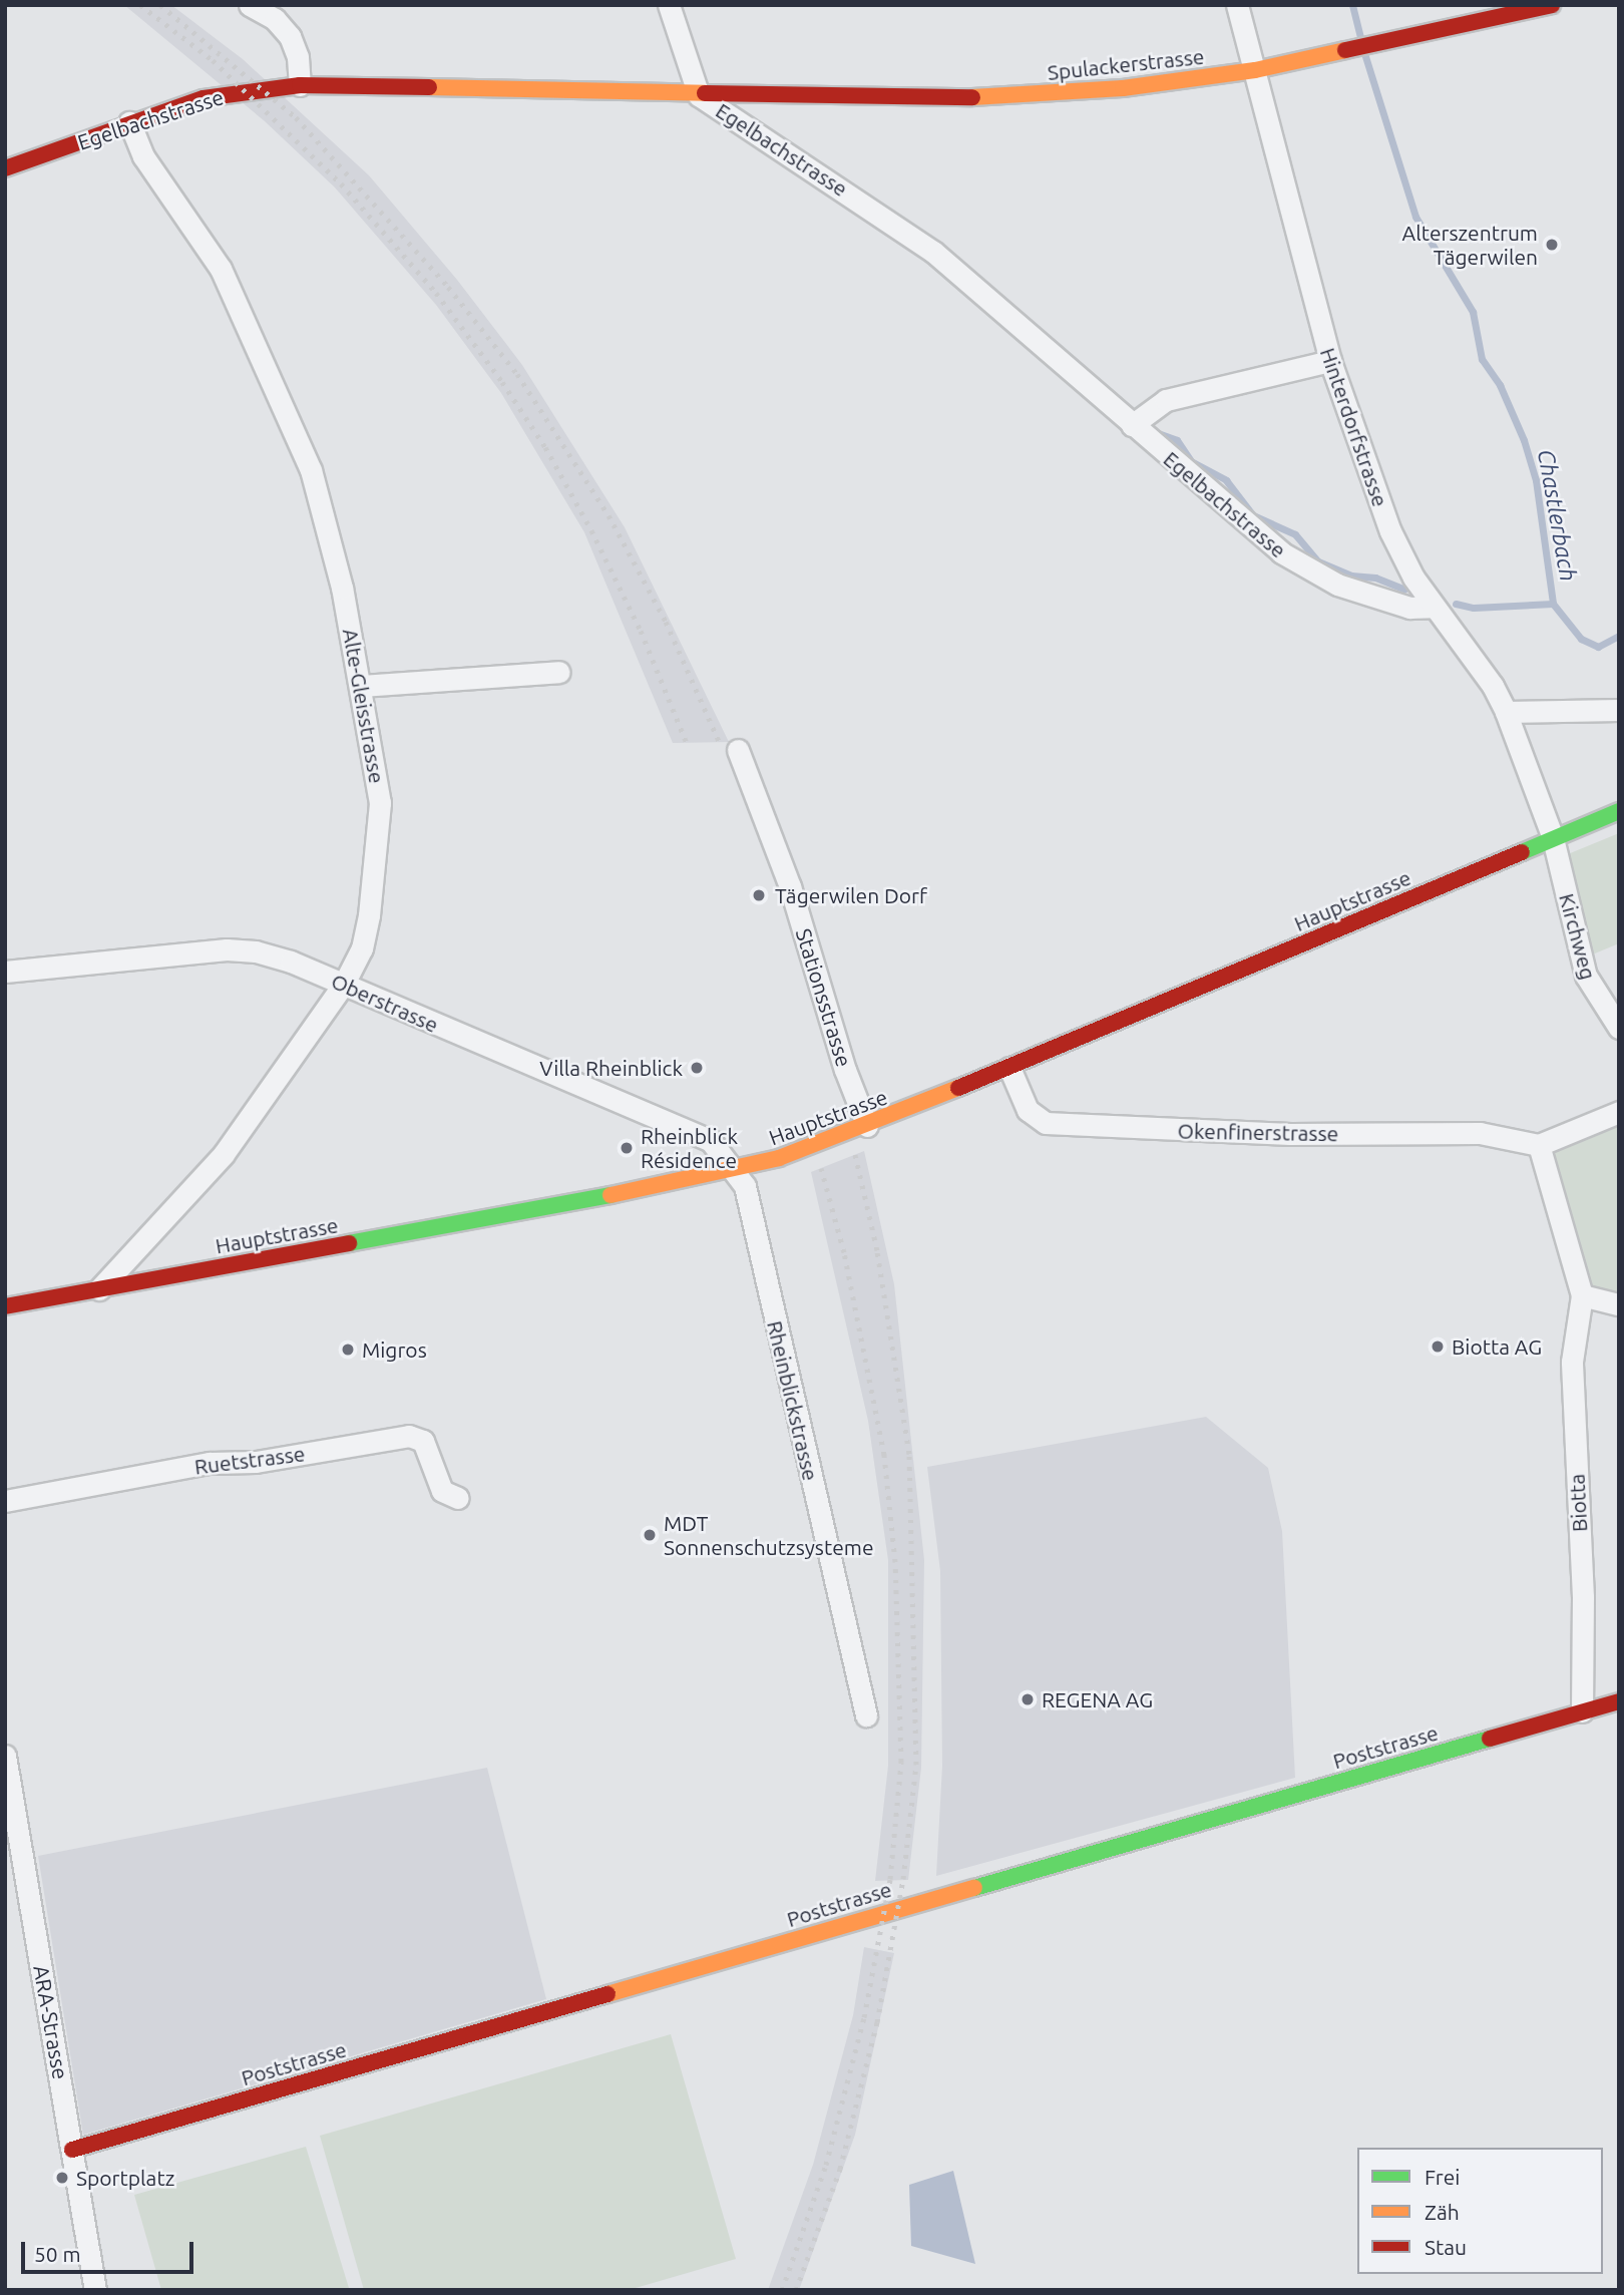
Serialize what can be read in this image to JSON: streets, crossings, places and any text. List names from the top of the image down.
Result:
{
  "streets": {
    "street": [
      "Spulackerstrasse",
      "Egelbachstrasse",
      "Hinterdorfstrasse",
      "Alte-Gleisstrasse",
      "Hauptstrasse",
      "Kirchweg",
      "Stationsstrasse",
      "Oberstrasse",
      "Okenfinerstrasse",
      "Rheinblickstrasse",
      "Ruetstrasse",
      "Biotta",
      "Poststrasse",
      "ARA-Strasse"
    ]
  },
  "crossings": [
    ["Spulackerstrasse", "Egelbachstrasse"],
    ["Spulackerstrasse", "Hinterdorfstrasse"],
    ["Egelbachstrasse", "Hinterdorfstrasse"],
    ["Egelbachstrasse", "Alte-Gleisstrasse"],
    ["Hinterdorfstrasse", "Kirchweg"],
    ["Alte-Gleisstrasse", "Hauptstrasse"],
    ["Alte-Gleisstrasse", "Oberstrasse"],
    ["Hauptstrasse", "Kirchweg"],
    ["Hauptstrasse", "Stationsstrasse"],
    ["Hauptstrasse", "Oberstrasse"],
    ["Hauptstrasse", "Okenfinerstrasse"],
    ["Hauptstrasse", "Rheinblickstrasse"],
    ["Oberstrasse", "Rheinblickstrasse"],
    ["Biotta", "Poststrasse"],
    ["Poststrasse", "ARA-Strasse"]
  ],
  "water": ["Chastlerbach"],
  "places": [
    "Alterszentrum Tägerwilen",
    "Tägerwilen Dorf",
    "Villa Rheinblick",
    "Rheinblick Résidence",
    "Biotta AG",
    "Migros",
    "MDT Sonnenschutzsysteme",
    "REGENA AG",
    "Sportplatz"
  ],
  "legend": ["Frei", "Zäh", "Stau"],
  "scale_bar": "50 m"
}
